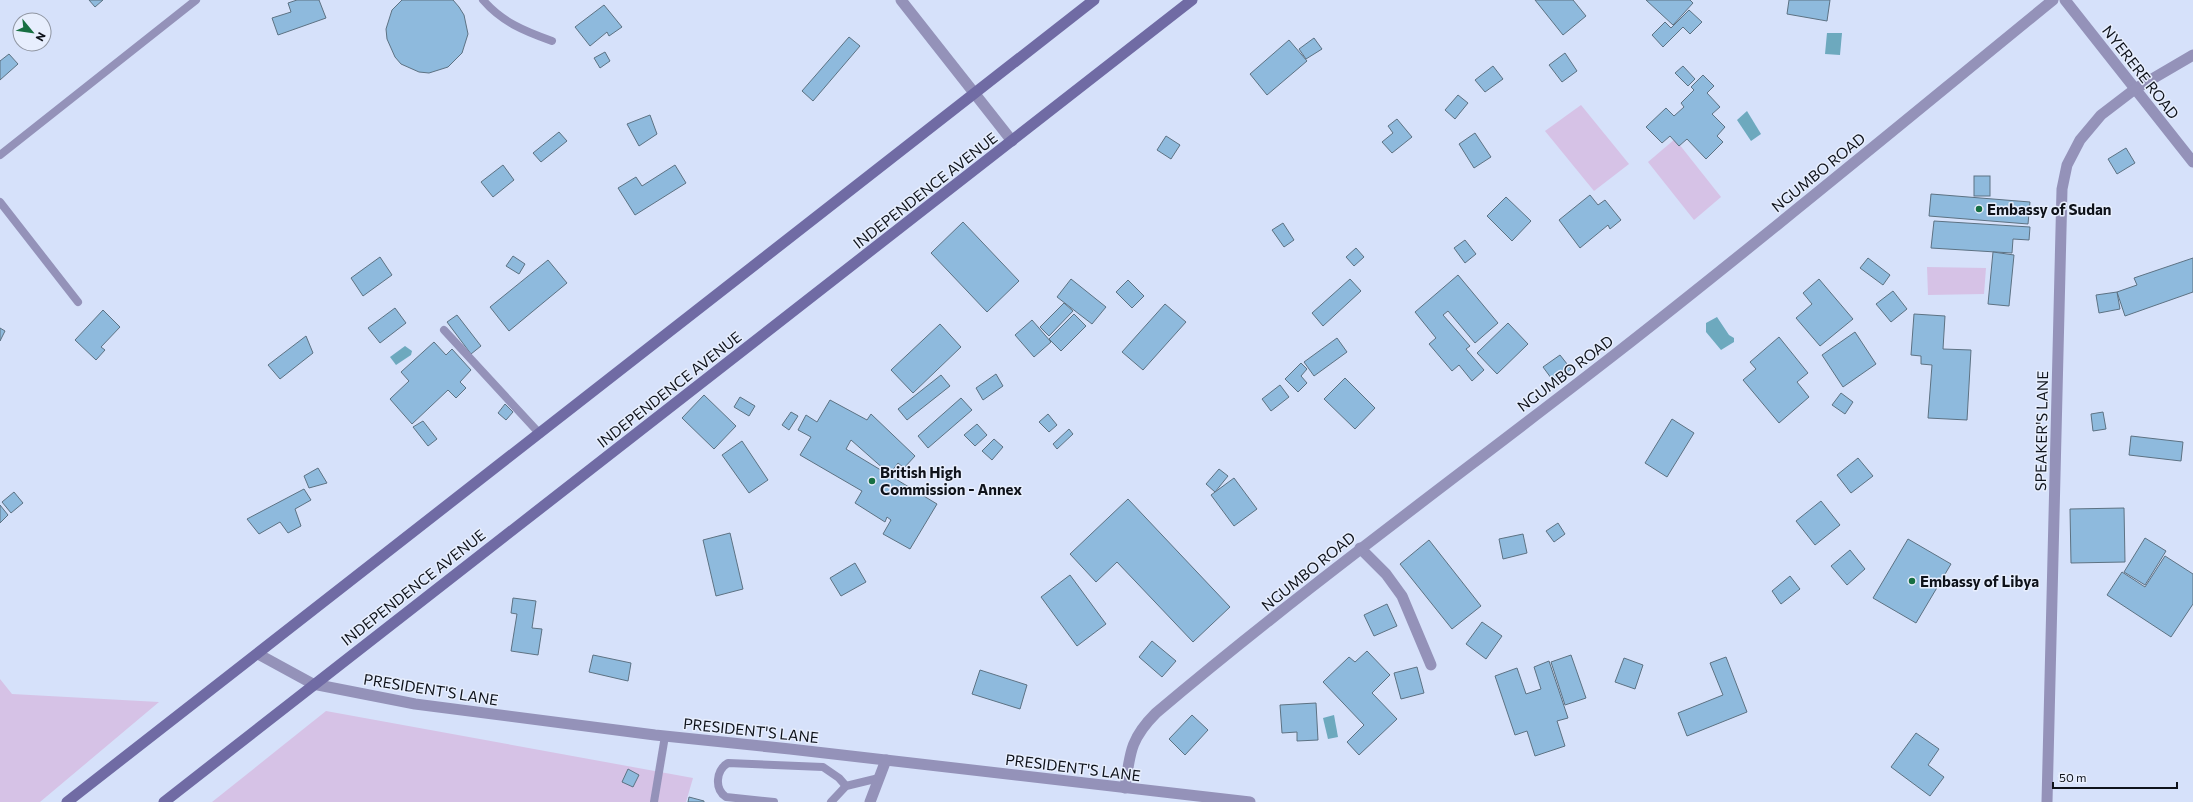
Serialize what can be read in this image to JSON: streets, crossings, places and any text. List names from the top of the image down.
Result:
{
  "streets": {
    "main road": ["INDEPENDENCE AVENUE"],
    "street": [
      "NYERERE ROAD",
      "NGUMBO ROAD",
      "SPEAKER'S LANE",
      "PRESIDENT'S LANE"
    ]
  },
  "crossings": [
    ["NYERERE ROAD", "SPEAKER'S LANE"],
    ["NGUMBO ROAD", "PRESIDENT'S LANE"],
    ["INDEPENDENCE AVENUE", "PRESIDENT'S LANE"]
  ],
  "places": ["Embassy of Sudan", "British High Commission - Annex", "Embassy of Libya"],
  "scale_bar": "50 m",
  "north": "bottom right"
}
